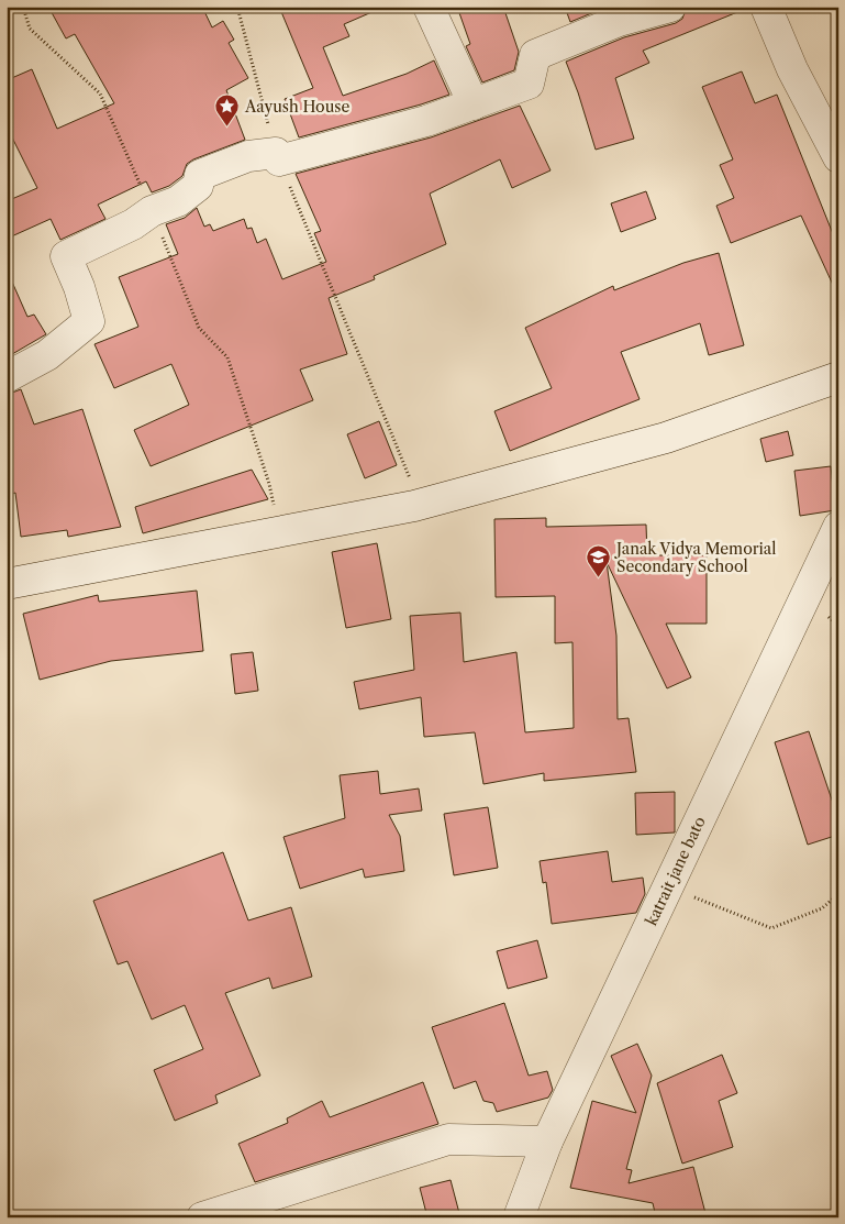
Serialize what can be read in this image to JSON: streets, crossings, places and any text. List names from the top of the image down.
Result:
{
  "streets": {
    "street": ["katrait jane bato"]
  },
  "places": {
    "place": ["Aayush House"],
    "school or university": ["Janak Vidya Memorial Secondary School"]
  }
}
